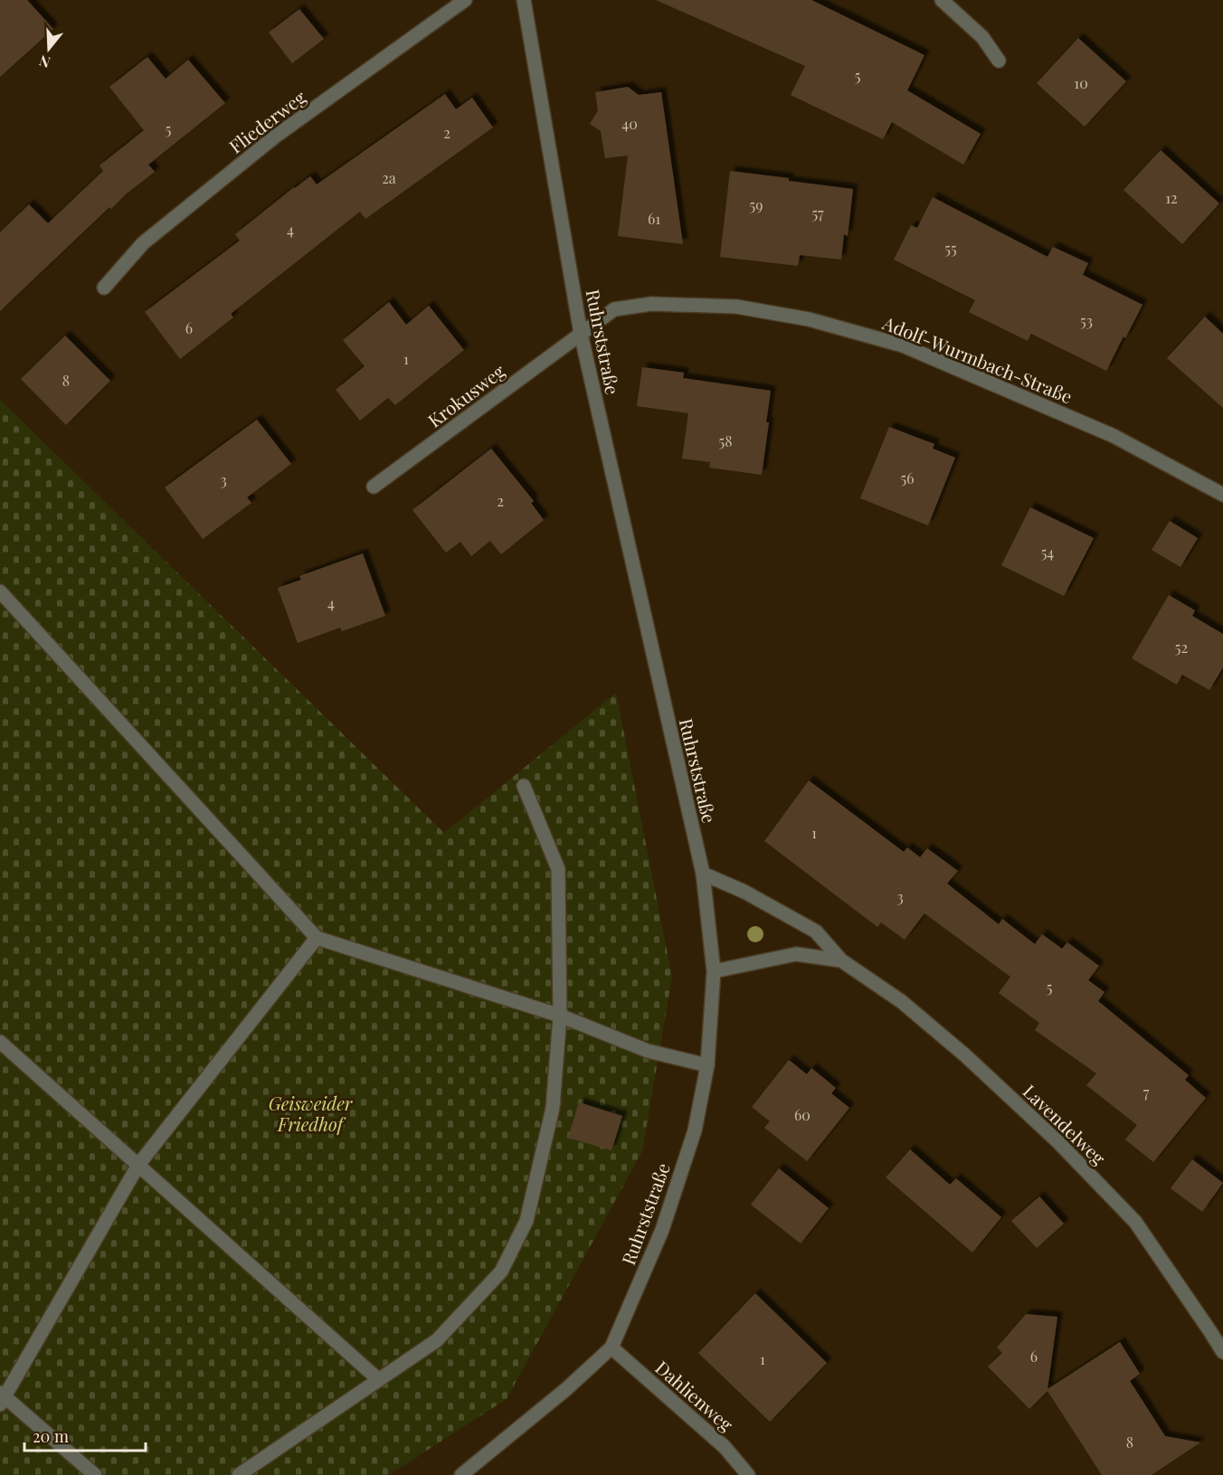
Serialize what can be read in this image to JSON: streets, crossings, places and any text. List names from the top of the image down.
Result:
{
  "streets": {
    "street": [
      "Fliederweg",
      "Ruhrststraße",
      "Adolf-Wurmbach-Straße",
      "Krokusweg",
      "Lavendelweg",
      "Dahlienweg"
    ]
  },
  "crossings": [
    ["Ruhrststraße", "Adolf-Wurmbach-Straße"],
    ["Ruhrststraße", "Krokusweg"],
    ["Ruhrststraße", "Lavendelweg"],
    ["Ruhrststraße", "Dahlienweg"],
    ["Adolf-Wurmbach-Straße", "Krokusweg"]
  ],
  "parks": ["Geisweider Friedhof"],
  "house_numbers": [
    "5",
    "10",
    "40",
    "5",
    "2",
    "2a",
    "12",
    "59",
    "57",
    "61",
    "4",
    "55",
    "53",
    "6",
    "1",
    "8",
    "58",
    "56",
    "3",
    "2",
    "54",
    "4",
    "52",
    "1",
    "3",
    "5",
    "7",
    "60",
    "6",
    "1",
    "8"
  ],
  "scale_bar": "20 m",
  "north": "bottom"
}
